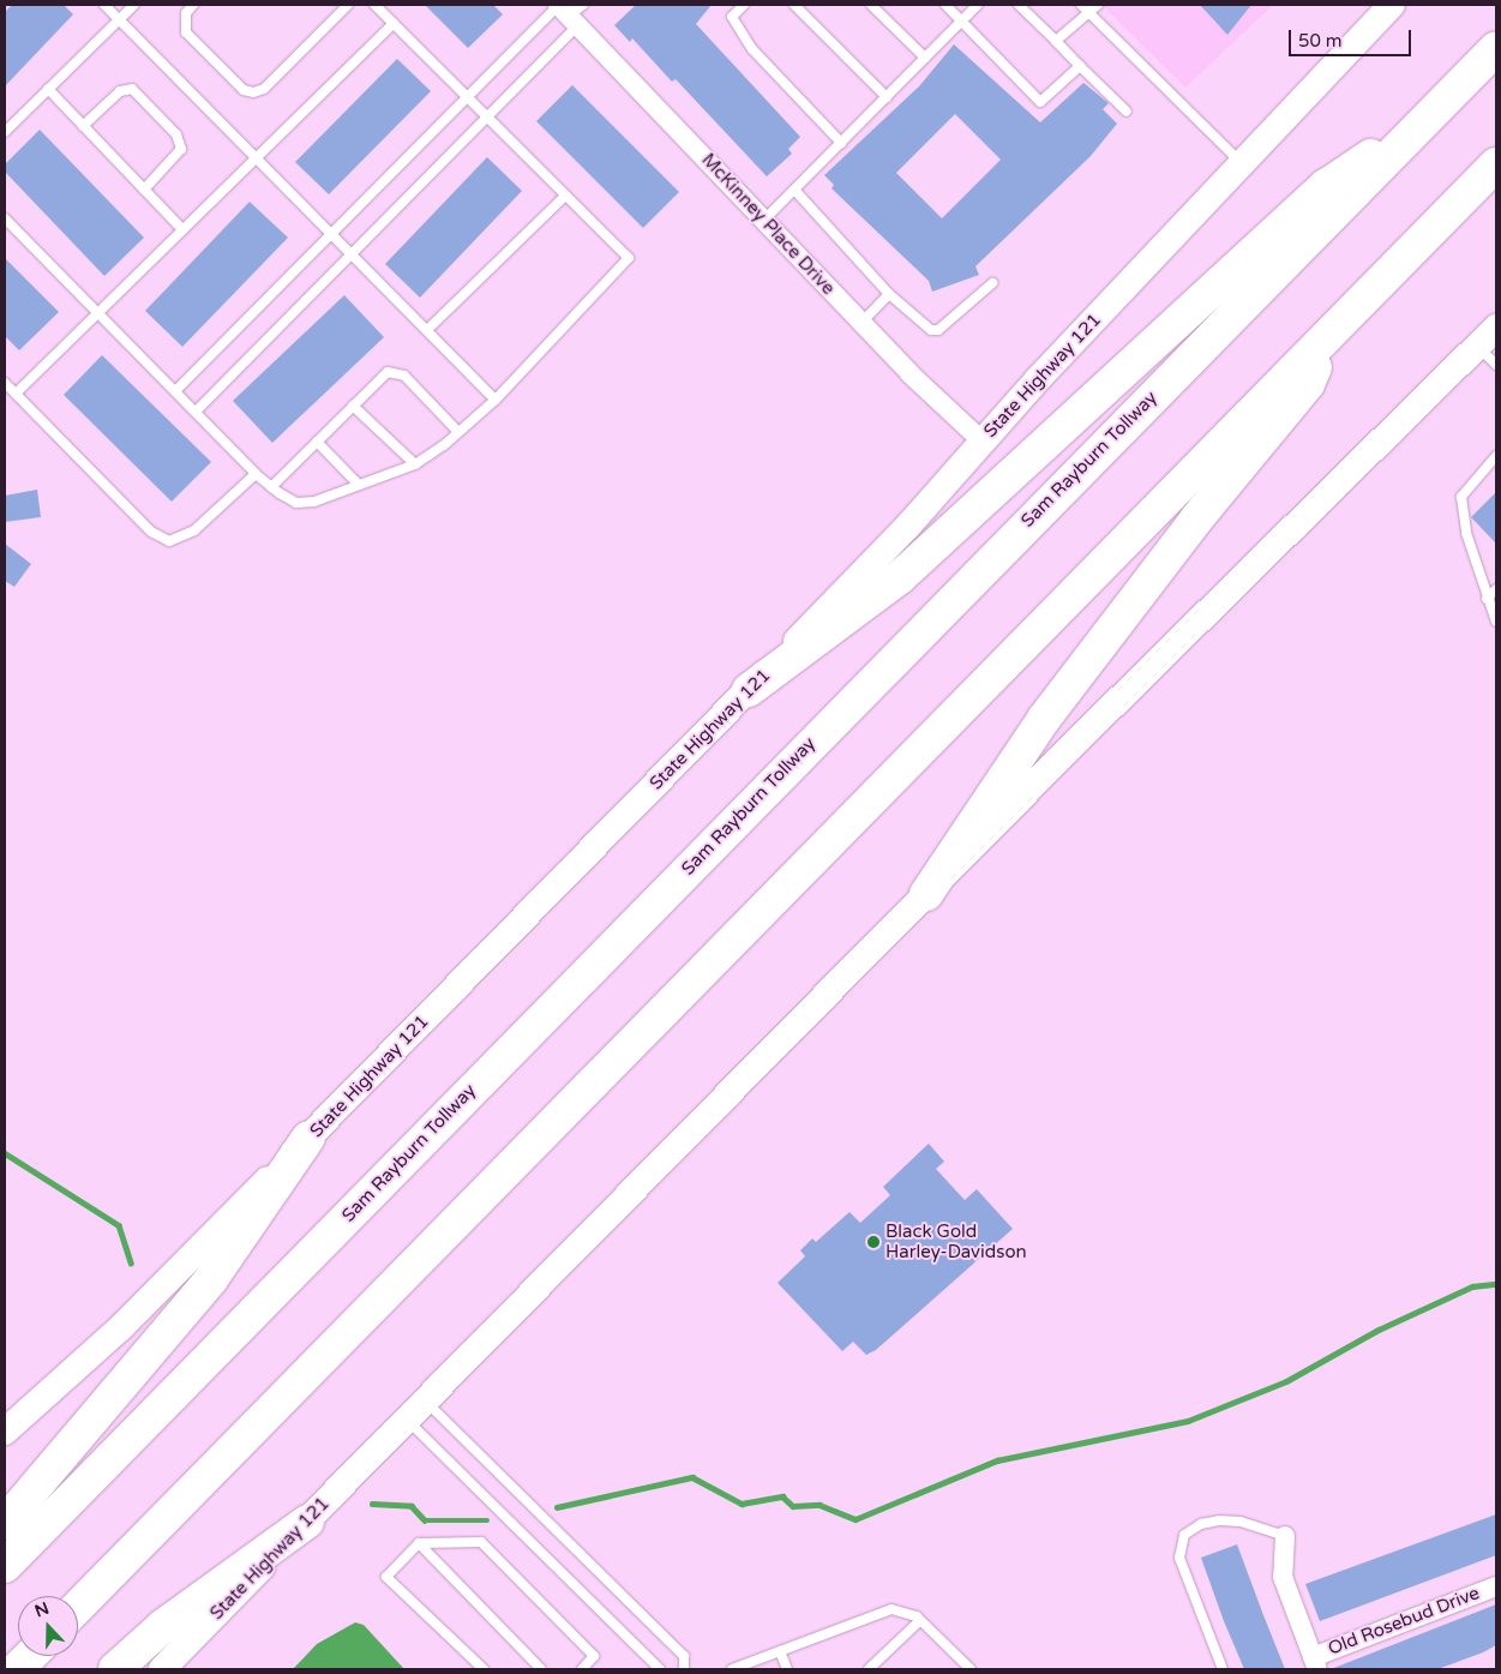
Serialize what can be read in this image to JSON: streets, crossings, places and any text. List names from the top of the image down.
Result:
{
  "streets": {
    "highway": ["Sam Rayburn Tollway"],
    "main road": ["State Highway 121"],
    "street": ["McKinney Place Drive", "Old Rosebud Drive"]
  },
  "crossings": [
    ["McKinney Place Drive", "State Highway 121"]
  ],
  "places": ["Black Gold Harley-Davidson"],
  "scale_bar": "50 m",
  "north": "top"
}
